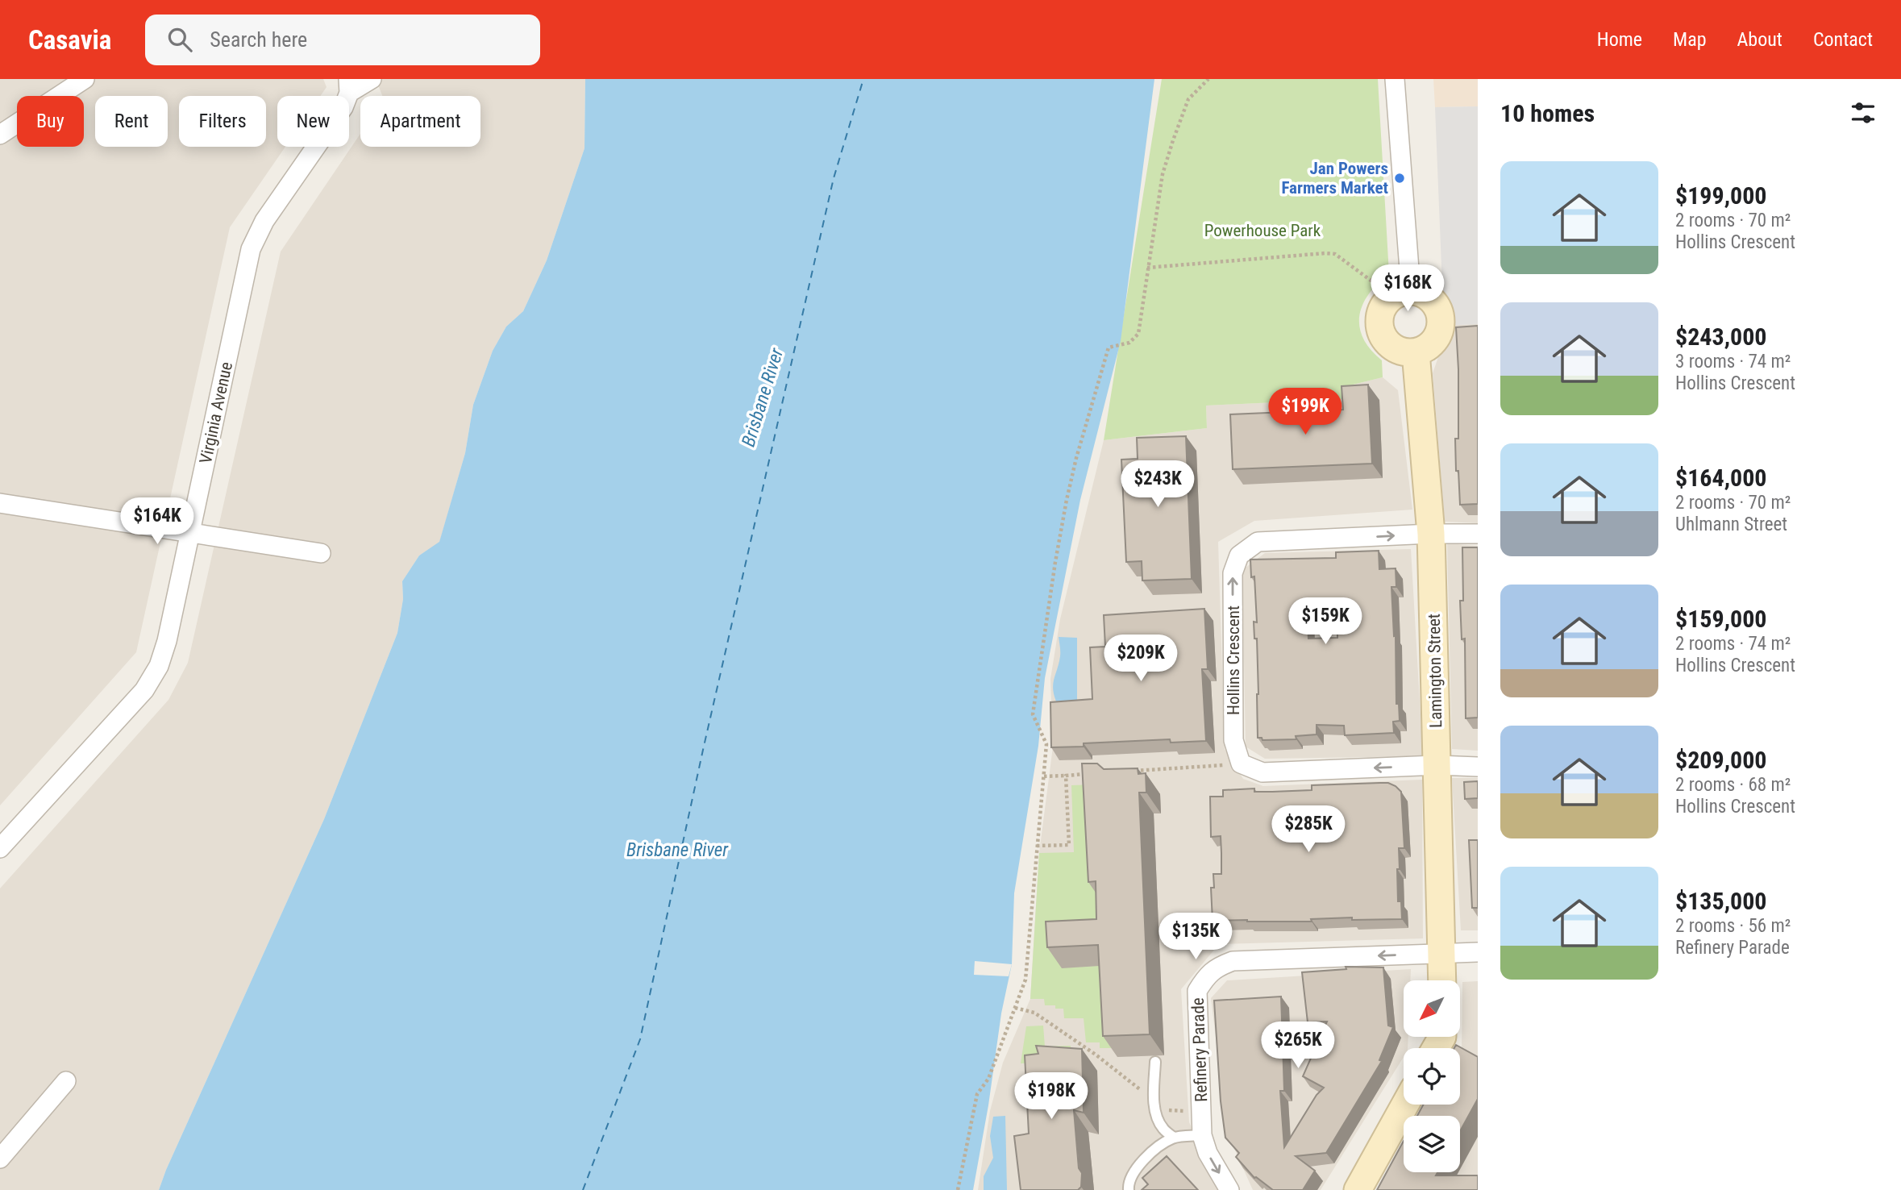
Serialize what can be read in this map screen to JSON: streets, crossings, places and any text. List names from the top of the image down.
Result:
{
  "streets": {
    "street": [
      "Virginia Avenue",
      "Hollins Crescent",
      "Lamington Street",
      "Refinery Parade"
    ]
  },
  "crossings": [
    ["Hollins Crescent", "Lamington Street"],
    ["Lamington Street", "Refinery Parade"]
  ],
  "water": ["Brisbane River"],
  "parks": ["Powerhouse Park"],
  "places": ["Jan Powers Farmers Market"],
  "north": "bottom left",
  "page": {
    "header": "Casavia",
    "search": "Search here",
    "nav": [
      "Home",
      "Map",
      "About",
      "Contact"
    ],
    "heading": "10 homes",
    "chip": [
      "Buy",
      "Rent",
      "Filters",
      "New",
      "Apartment"
    ],
    "list": [
      {
        "name": "$199,000",
        "note": "2 rooms · 70 m² · Hollins Crescent"
      },
      {
        "name": "$243,000",
        "note": "3 rooms · 74 m² · Hollins Crescent"
      },
      {
        "name": "$164,000",
        "note": "2 rooms · 70 m² · Uhlmann Street"
      },
      {
        "name": "$159,000",
        "note": "2 rooms · 74 m² · Hollins Crescent"
      },
      {
        "name": "$209,000",
        "note": "2 rooms · 68 m² · Hollins Crescent"
      },
      {
        "name": "$135,000",
        "note": "2 rooms · 56 m² · Refinery Parade"
      }
    ],
    "price": [
      "$168K",
      "$199K",
      "$243K",
      "$164K",
      "$159K",
      "$209K",
      "$285K",
      "$135K",
      "$265K",
      "$198K"
    ]
  }
}
